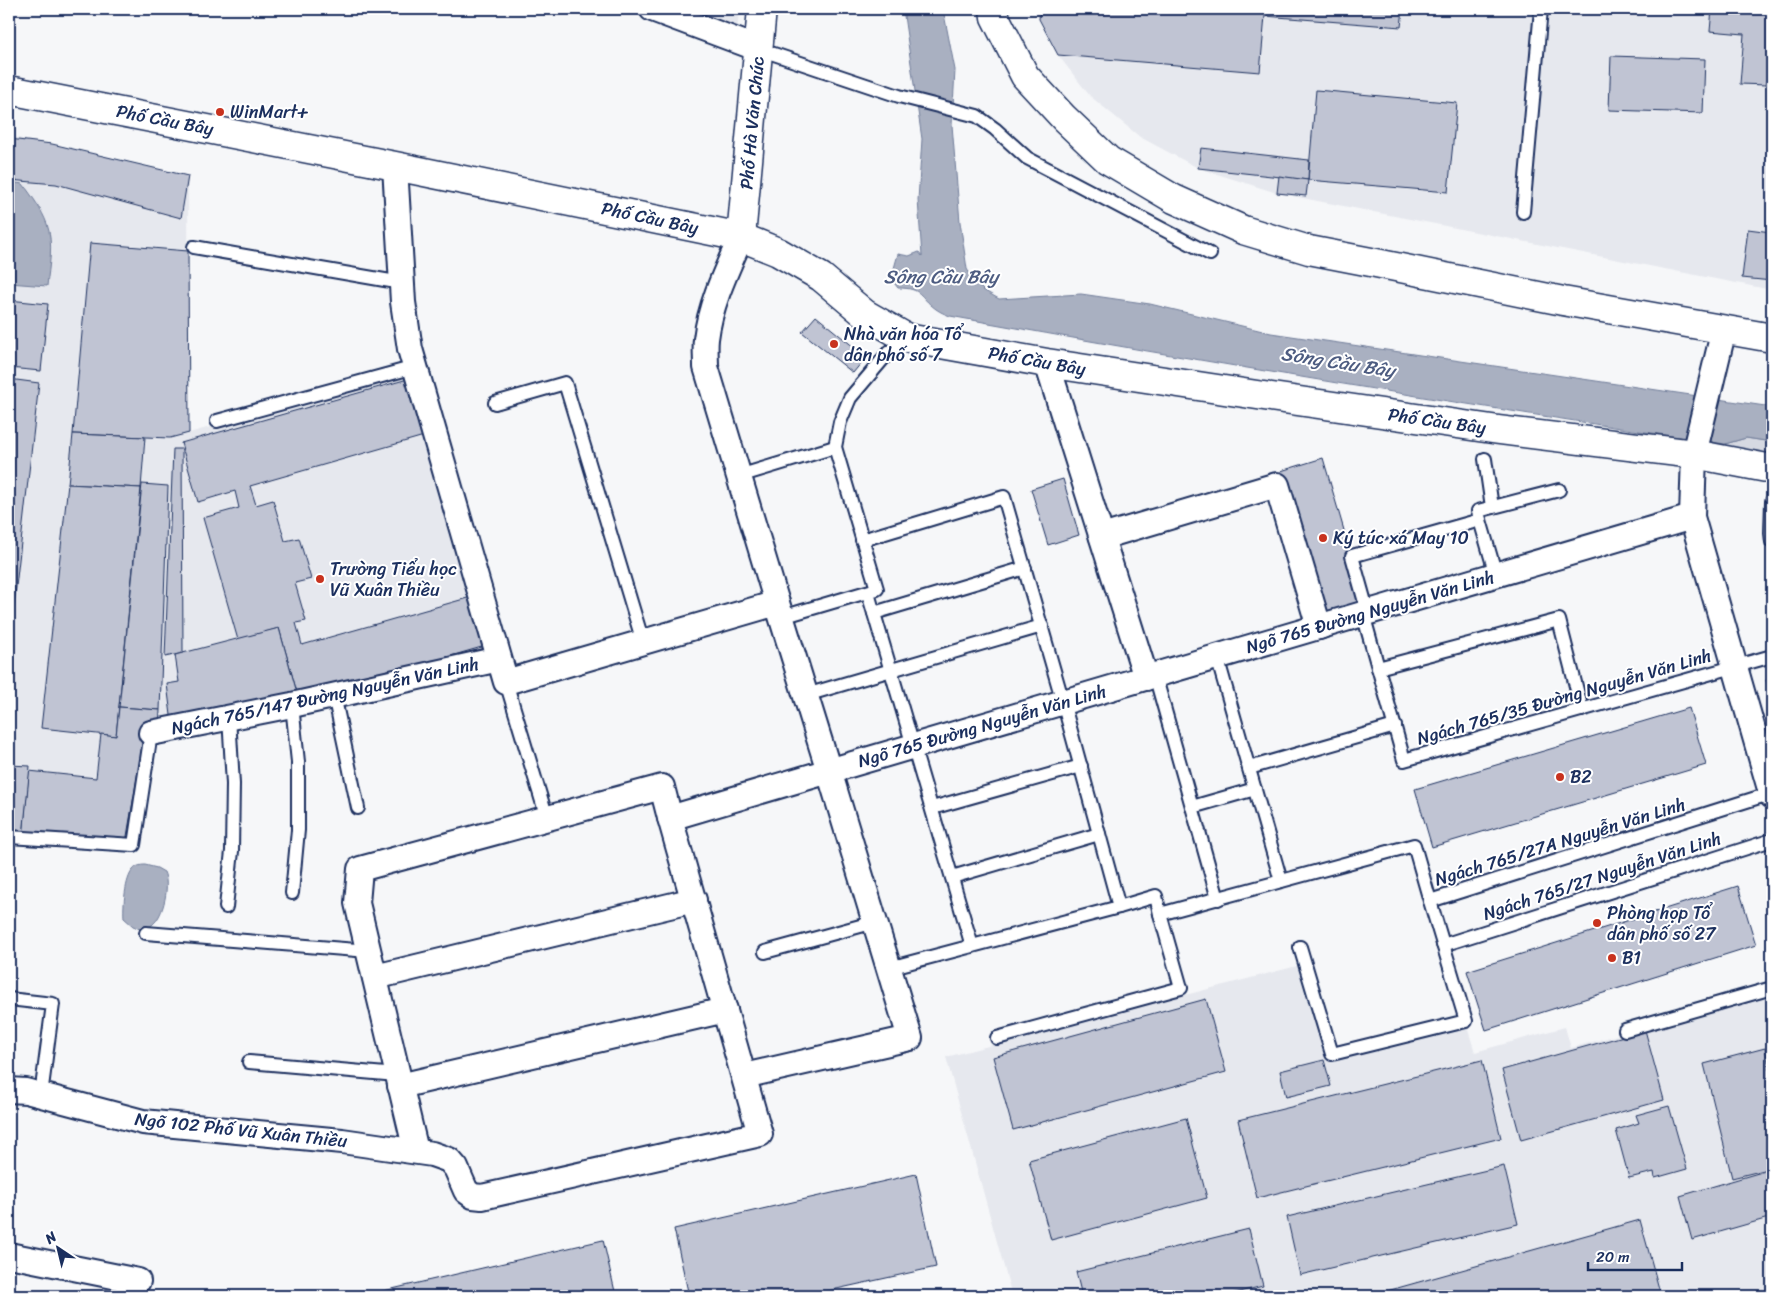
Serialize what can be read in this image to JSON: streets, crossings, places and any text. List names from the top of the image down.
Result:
{
  "streets": {
    "street": [
      "Phố Cầu Bây",
      "Phố Hà Văn Chúc",
      "Ngõ 765 Đường Nguyễn Văn Linh",
      "Ngách 765/147 Đường Nguyễn Văn Linh",
      "Ngõ 102 Phố Vũ Xuân Thiều"
    ],
    "lane": ["Ngách 765/35 Đường Nguyễn Văn Linh", "Ngách 765/27A Nguyễn Văn Linh", "Ngách 765/27 Nguyễn Văn Linh"]
  },
  "crossings": [
    ["Phố Cầu Bây", "Phố Hà Văn Chúc"],
    ["Ngõ 765 Đường Nguyễn Văn Linh", "Ngách 765/35 Đường Nguyễn Văn Linh"],
    ["Ngách 765/27A Nguyễn Văn Linh", "Ngách 765/27 Nguyễn Văn Linh"]
  ],
  "water": ["Sông Cầu Bây"],
  "places": [
    "WinMart+",
    "Nhà văn hóa Tổ dân phố số 7",
    "Ký túc xá May 10",
    "Trường Tiểu học Vũ Xuân Thiều",
    "B2",
    "Phòng họp Tổ dân phố số 27",
    "B1"
  ],
  "scale_bar": "20 m",
  "north": "top left"
}
